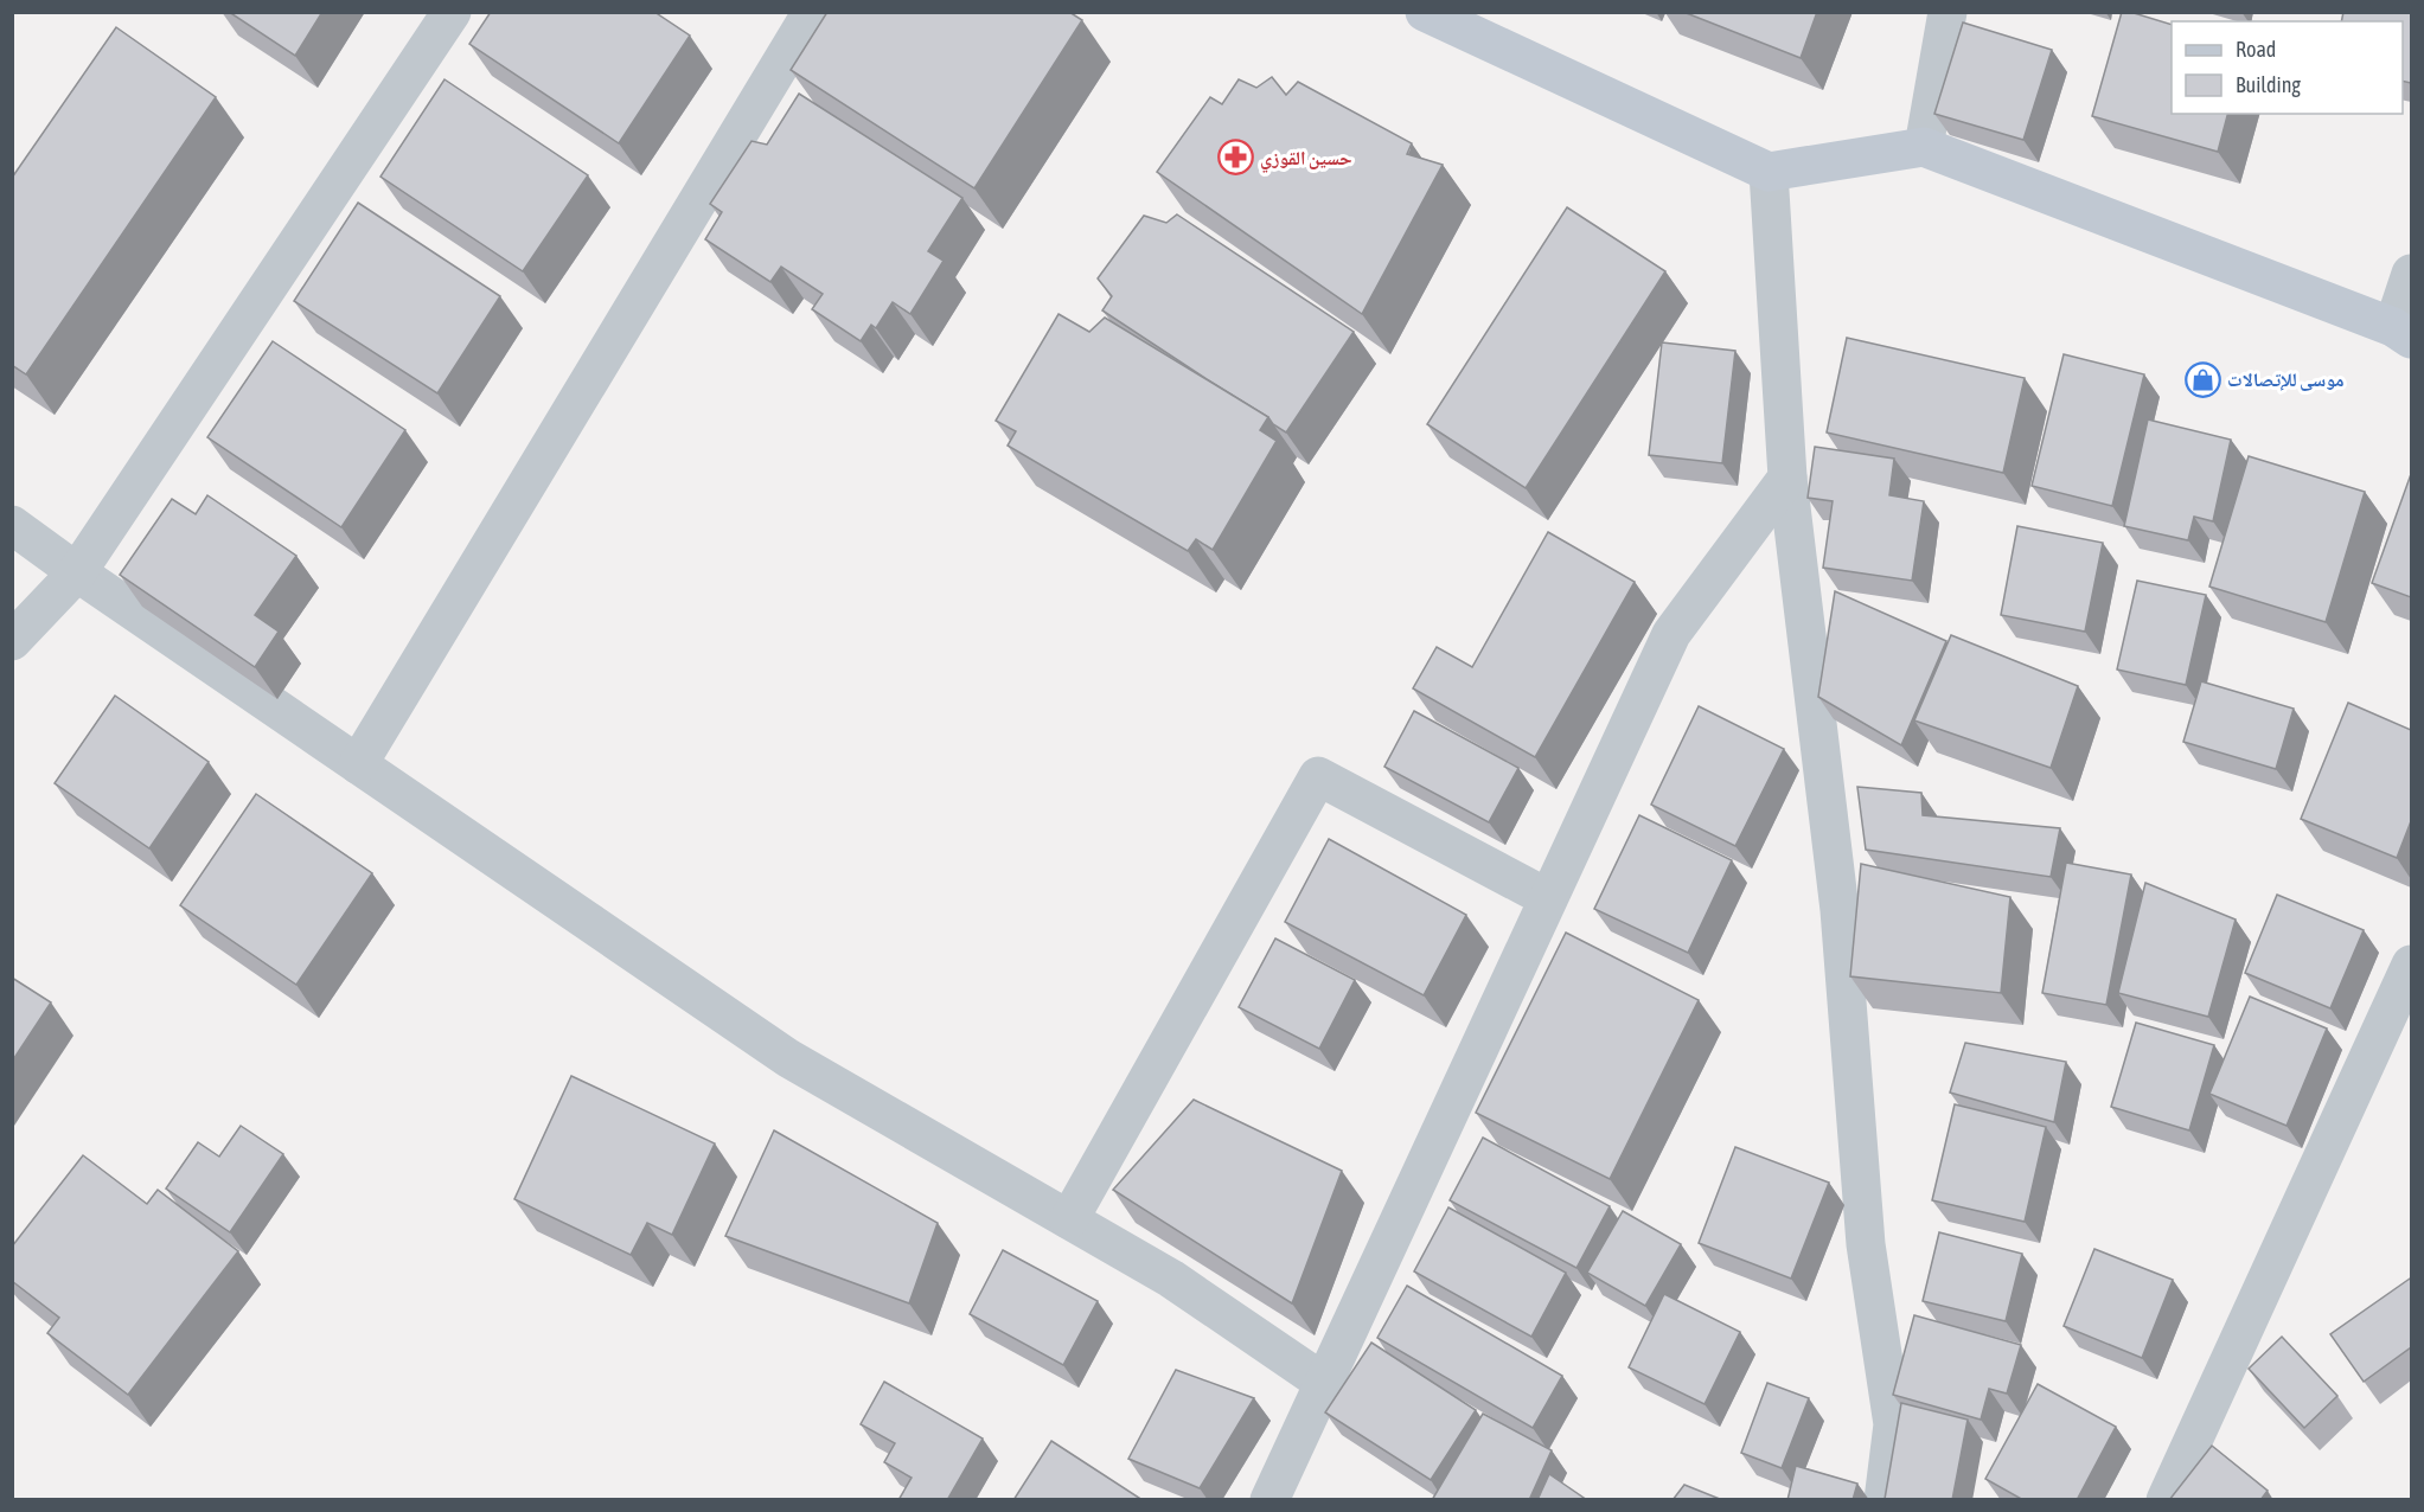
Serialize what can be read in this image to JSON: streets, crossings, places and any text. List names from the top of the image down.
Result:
{
  "places": {
    "pharmacy": ["حسين القوزي"],
    "shop": ["موسى للإتصالات"]
  },
  "legend": ["Road", "Building"]
}
